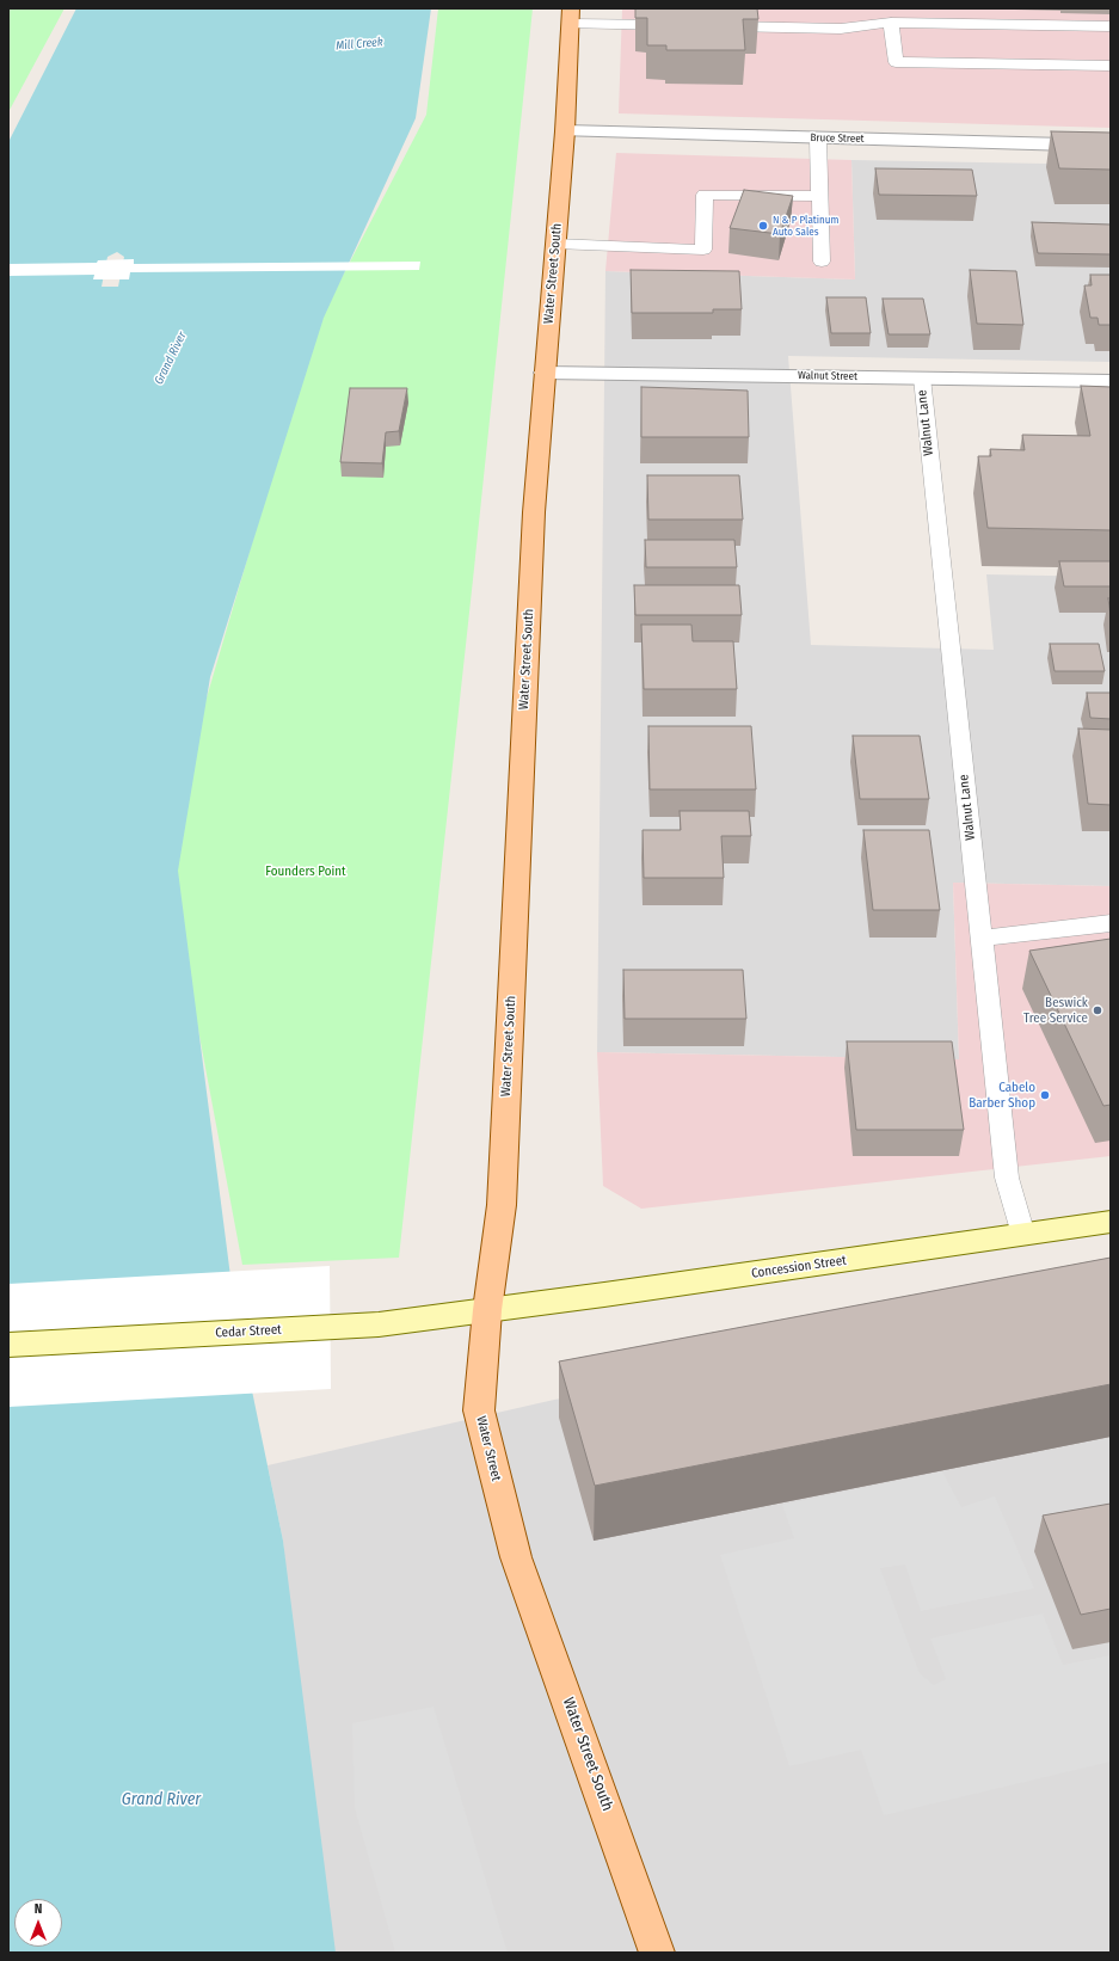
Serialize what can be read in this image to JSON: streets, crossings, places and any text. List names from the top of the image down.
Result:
{
  "streets": {
    "main road": [
      "Water Street South",
      "Concession Street",
      "Cedar Street",
      "Water Street"
    ],
    "street": ["Bruce Street", "Walnut Street"],
    "lane": ["Walnut Lane"]
  },
  "crossings": [
    ["Bruce Street", "Water Street South"],
    ["Water Street South", "Walnut Street"],
    ["Water Street South", "Concession Street"],
    ["Water Street South", "Cedar Street"],
    ["Water Street South", "Water Street"],
    ["Walnut Street", "Walnut Lane"],
    ["Walnut Lane", "Concession Street"],
    ["Concession Street", "Cedar Street"],
    ["Concession Street", "Water Street"],
    ["Cedar Street", "Water Street"]
  ],
  "water": ["Mill Creek", "Grand River"],
  "parks": ["Founders Point"],
  "places": ["N & P Platinum Auto Sales", "Beswick Tree Service", "Cabelo Barber Shop"],
  "north": "top"
}
